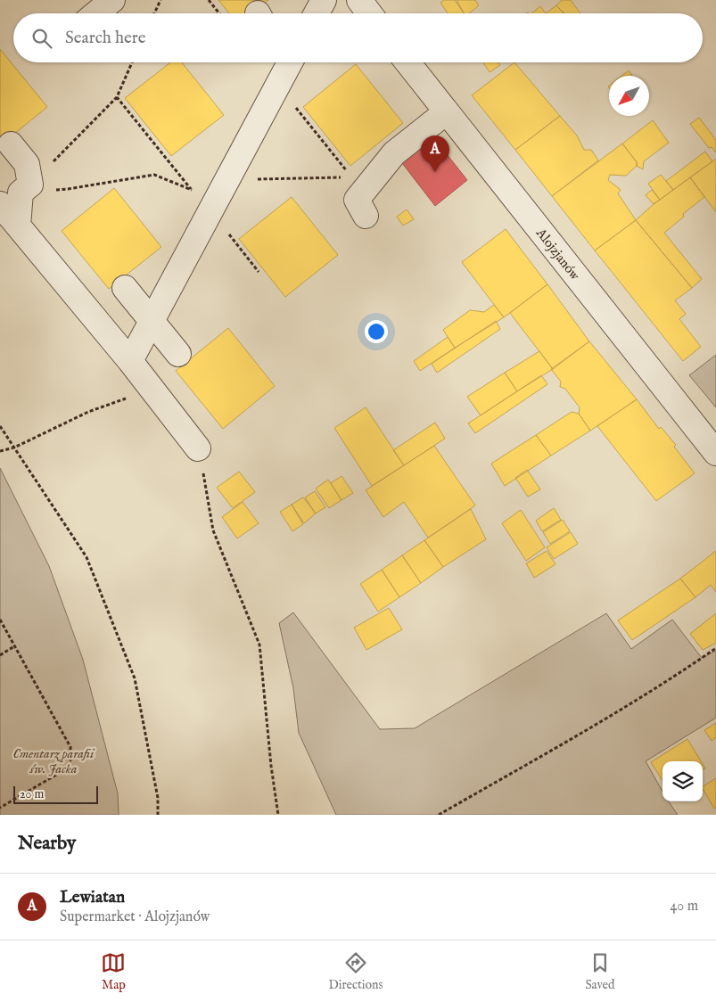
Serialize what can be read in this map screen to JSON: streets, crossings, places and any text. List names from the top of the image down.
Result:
{
  "streets": {
    "street": ["Alojzjanów"]
  },
  "parks": ["Cmentarz parafii św. Jacka"],
  "scale_bar": "20 m",
  "north": "bottom left",
  "page": {
    "search": "Search here",
    "pins": "A",
    "scale": "20 m",
    "heading": "Nearby",
    "list": [
      {
        "mark": "A",
        "name": "Lewiatan",
        "note": "Supermarket · Alojzjanów",
        "value": "40 m"
      }
    ],
    "nav": ["Map", "Directions", "Saved"]
  }
}
